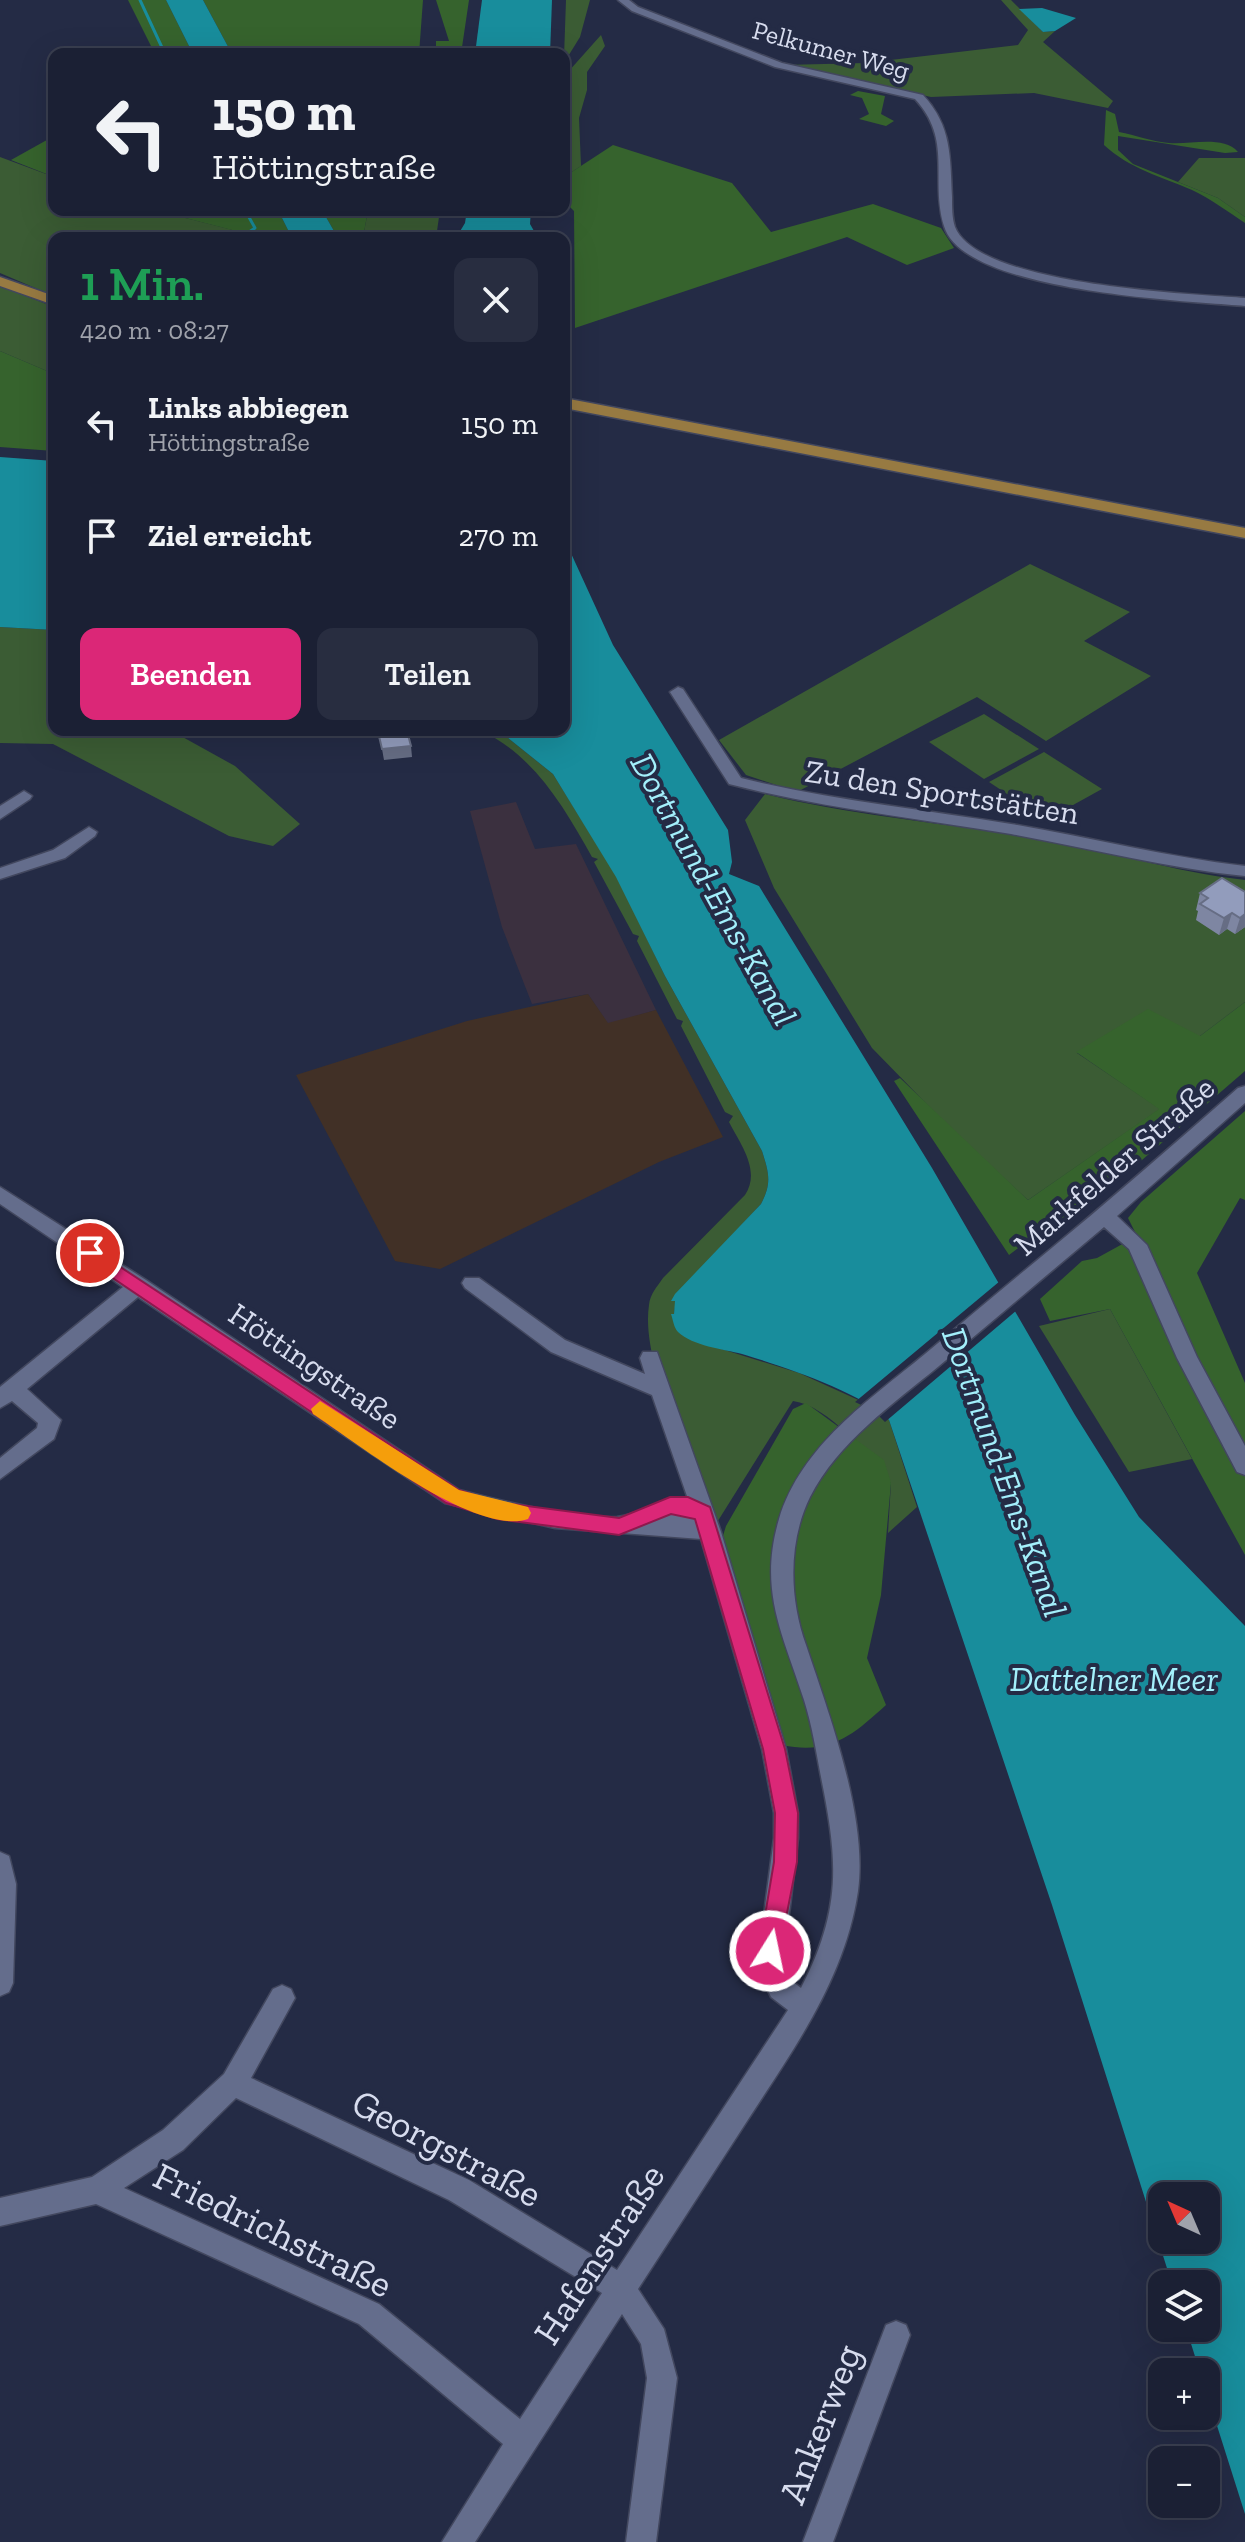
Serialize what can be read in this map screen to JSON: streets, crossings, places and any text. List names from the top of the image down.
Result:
{
  "streets": {
    "street": [
      "Pelkumer Weg",
      "Zu den Sportstätten",
      "Markfelder Straße",
      "Höttingstraße",
      "Georgstraße",
      "Friedrichstraße",
      "Hafenstraße",
      "Ankerweg"
    ]
  },
  "crossings": [
    ["Markfelder Straße", "Hafenstraße"],
    ["Georgstraße", "Hafenstraße"],
    ["Friedrichstraße", "Hafenstraße"]
  ],
  "water": ["Dortmund-Ems-Kanal", "Dattelner Meer"],
  "north": "top left",
  "page": {
    "turn": ["150 m", "Höttingstraße"],
    "heading": ["1 Min.", "420 m · 08:27"],
    "list": [
      {
        "name": "Links abbiegen",
        "note": "Höttingstraße",
        "value": "150 m"
      },
      {
        "name": "Ziel erreicht",
        "value": "270 m"
      }
    ],
    "buttons": ["Beenden", "Teilen"],
    "map_buttons": ["+", "−"]
  }
}
